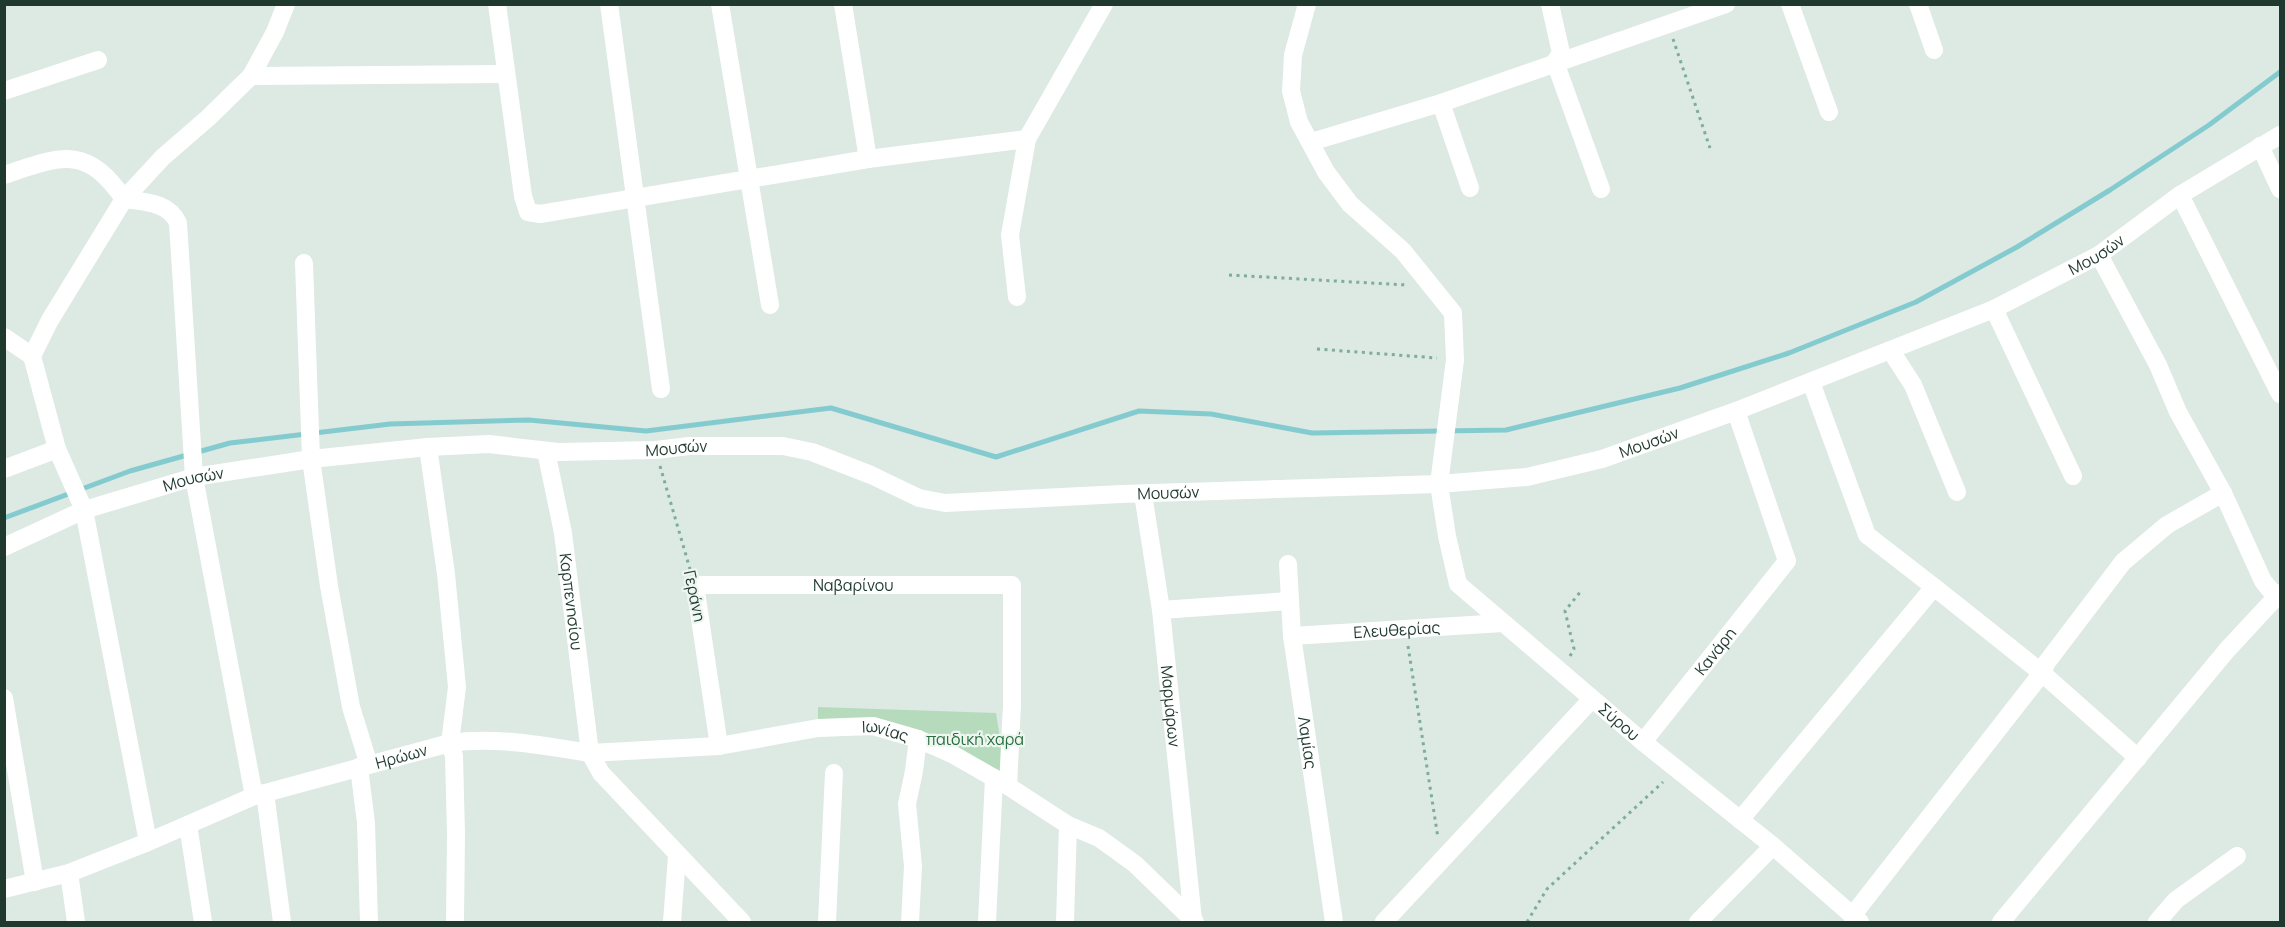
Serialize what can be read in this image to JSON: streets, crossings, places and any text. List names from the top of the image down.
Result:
{
  "streets": {
    "street": [
      "Μουσών",
      "Ναβαρίνου",
      "Γεράνη",
      "Καρπενησίου",
      "Ελευθερίας",
      "Κανάρη",
      "Μαρμάρων",
      "Σύρου",
      "Ιωνίας",
      "Λαμίας",
      "Ηρώων"
    ]
  },
  "crossings": [
    ["Μουσών", "Γεράνη"],
    ["Μουσών", "Καρπενησίου"],
    ["Μουσών", "Κανάρη"],
    ["Μουσών", "Μαρμάρων"],
    ["Μουσών", "Σύρου"],
    ["Ναβαρίνου", "Γεράνη"],
    ["Ναβαρίνου", "Ιωνίας"],
    ["Γεράνη", "Ιωνίας"],
    ["Καρπενησίου", "Ιωνίας"],
    ["Καρπενησίου", "Ηρώων"],
    ["Ελευθερίας", "Σύρου"],
    ["Ελευθερίας", "Λαμίας"],
    ["Κανάρη", "Σύρου"],
    ["Μαρμάρων", "Ιωνίας"],
    ["Ιωνίας", "Ηρώων"]
  ],
  "parks": ["παιδική χαρά"]
}
